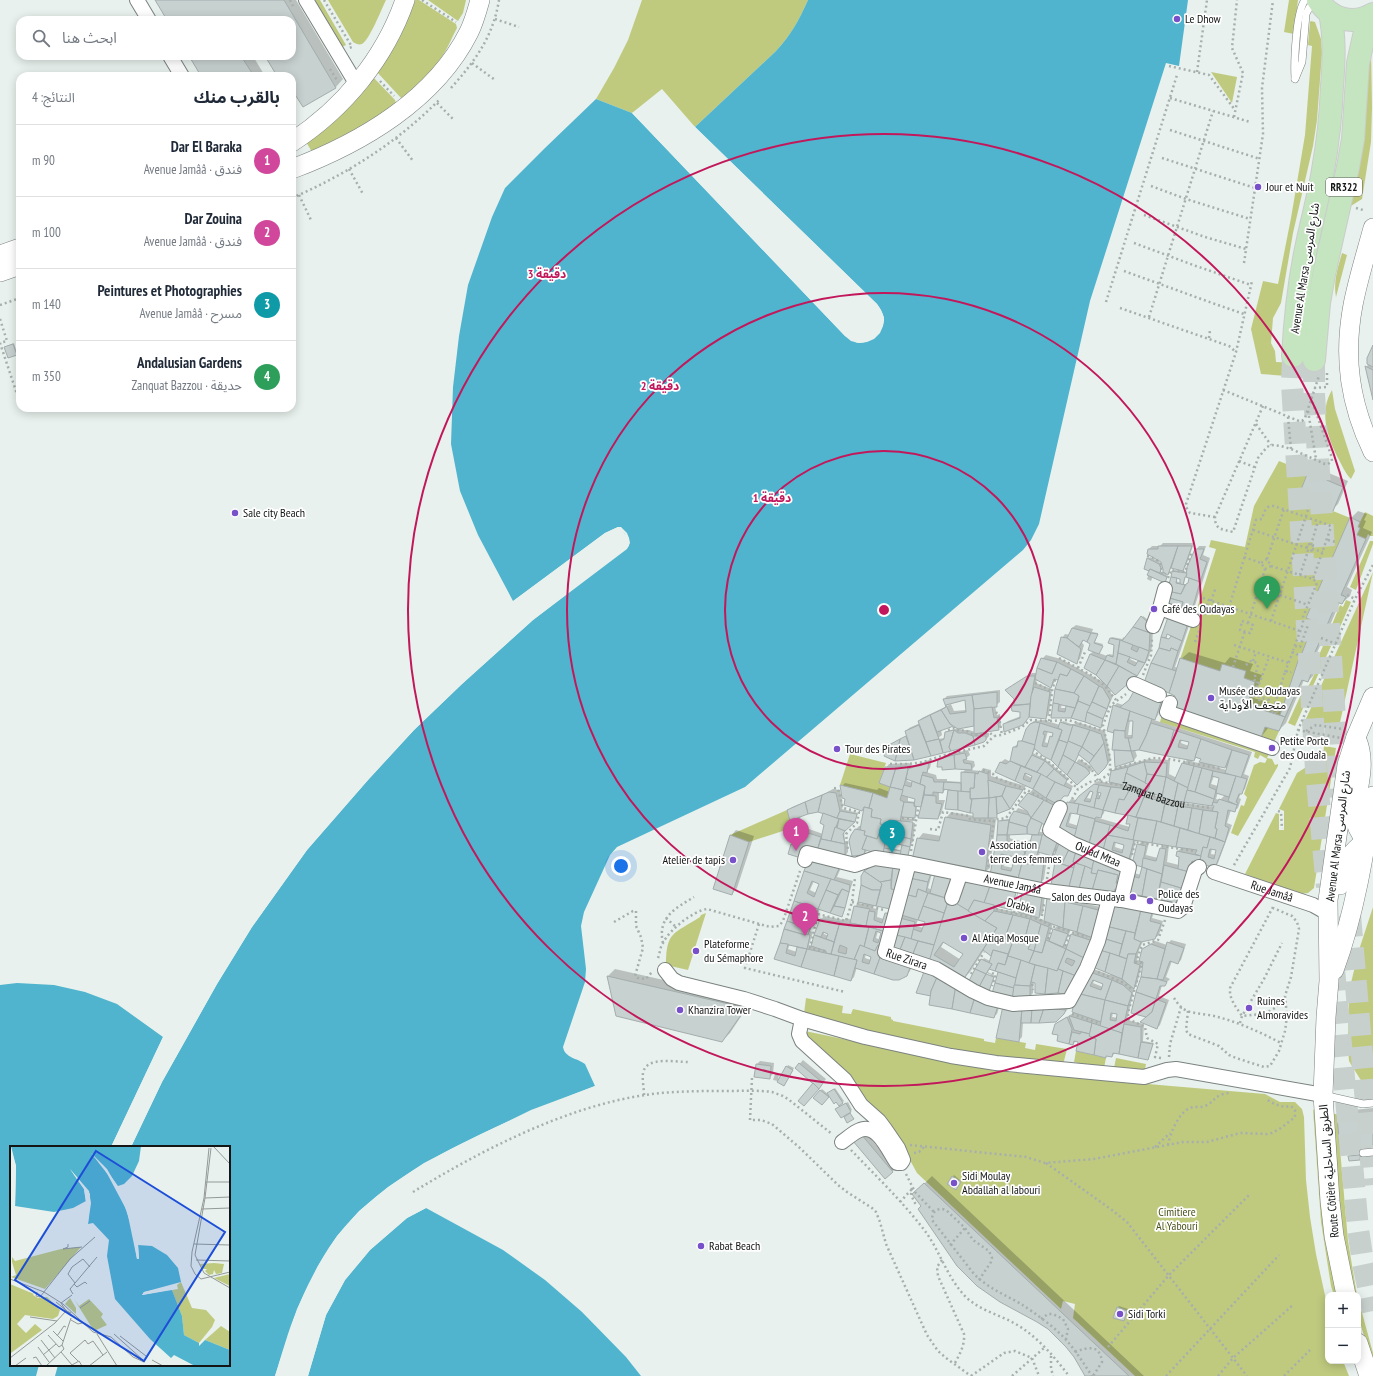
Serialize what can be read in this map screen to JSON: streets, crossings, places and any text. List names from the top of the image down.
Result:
{
  "streets": {
    "main road": ["RR322", "Avenue Al Marsa شارع المرسى"],
    "street": [
      "Oulad Mtaa",
      "Avenue Jamââ",
      "Rue Jamââ",
      "Rue Zirara",
      "Route Côtière الطريق الساحلية"
    ],
    "path": ["Zanquat Bazzou", "Drabka"]
  },
  "crossings": [
    ["RR322", "Avenue Al Marsa شارع المرسى"],
    ["Avenue Al Marsa شارع المرسى", "Rue Jamââ"],
    ["Avenue Al Marsa شارع المرسى", "Route Côtière الطريق الساحلية"],
    ["Oulad Mtaa", "Avenue Jamââ"],
    ["Avenue Jamââ", "Drabka"],
    ["Avenue Jamââ", "Rue Zirara"]
  ],
  "parks": ["Cimitiere Al Yabouri"],
  "places": [
    "Le Dhow",
    "Jour et Nuit",
    "Sale city Beach",
    "Café des Oudayas",
    "Musée des Oudayas متحف الأوداية",
    "Petite Porte des Oudaîa",
    "Tour des Pirates",
    "Association terre des femmes",
    "Atelier de tapis",
    "Salon des Oudaya",
    "Police des Oudayas",
    "Al Atiqa Mosque",
    "Plateforme du Sémaphore",
    "Ruines Almoravides",
    "Khanzira Tower",
    "Sidi Moulay Abdallah al Iabouri",
    "Rabat Beach",
    "Sidi Torki"
  ],
  "page": {
    "search": "ابحث هنا",
    "heading": ["بالقرب منك", "النتائج: 4"],
    "list": [
      {
        "mark": "1",
        "name": "Dar El Baraka",
        "note": "فندق · Avenue Jamââ",
        "value": "90 m"
      },
      {
        "mark": "2",
        "name": "Dar Zouina",
        "note": "فندق · Avenue Jamââ",
        "value": "100 m"
      },
      {
        "mark": "3",
        "name": "Peintures et Photographies",
        "note": "مسرح · Avenue Jamââ",
        "value": "140 m"
      },
      {
        "mark": "4",
        "name": "Andalusian Gardens",
        "note": "حديقة · Zanquat Bazzou",
        "value": "350 m"
      }
    ],
    "pins": [
      "4",
      "1",
      "3",
      "2"
    ],
    "map_buttons": ["+", "−"]
  },
  "rings": ["3 دقيقة", "2 دقيقة", "1 دقيقة"]
}
